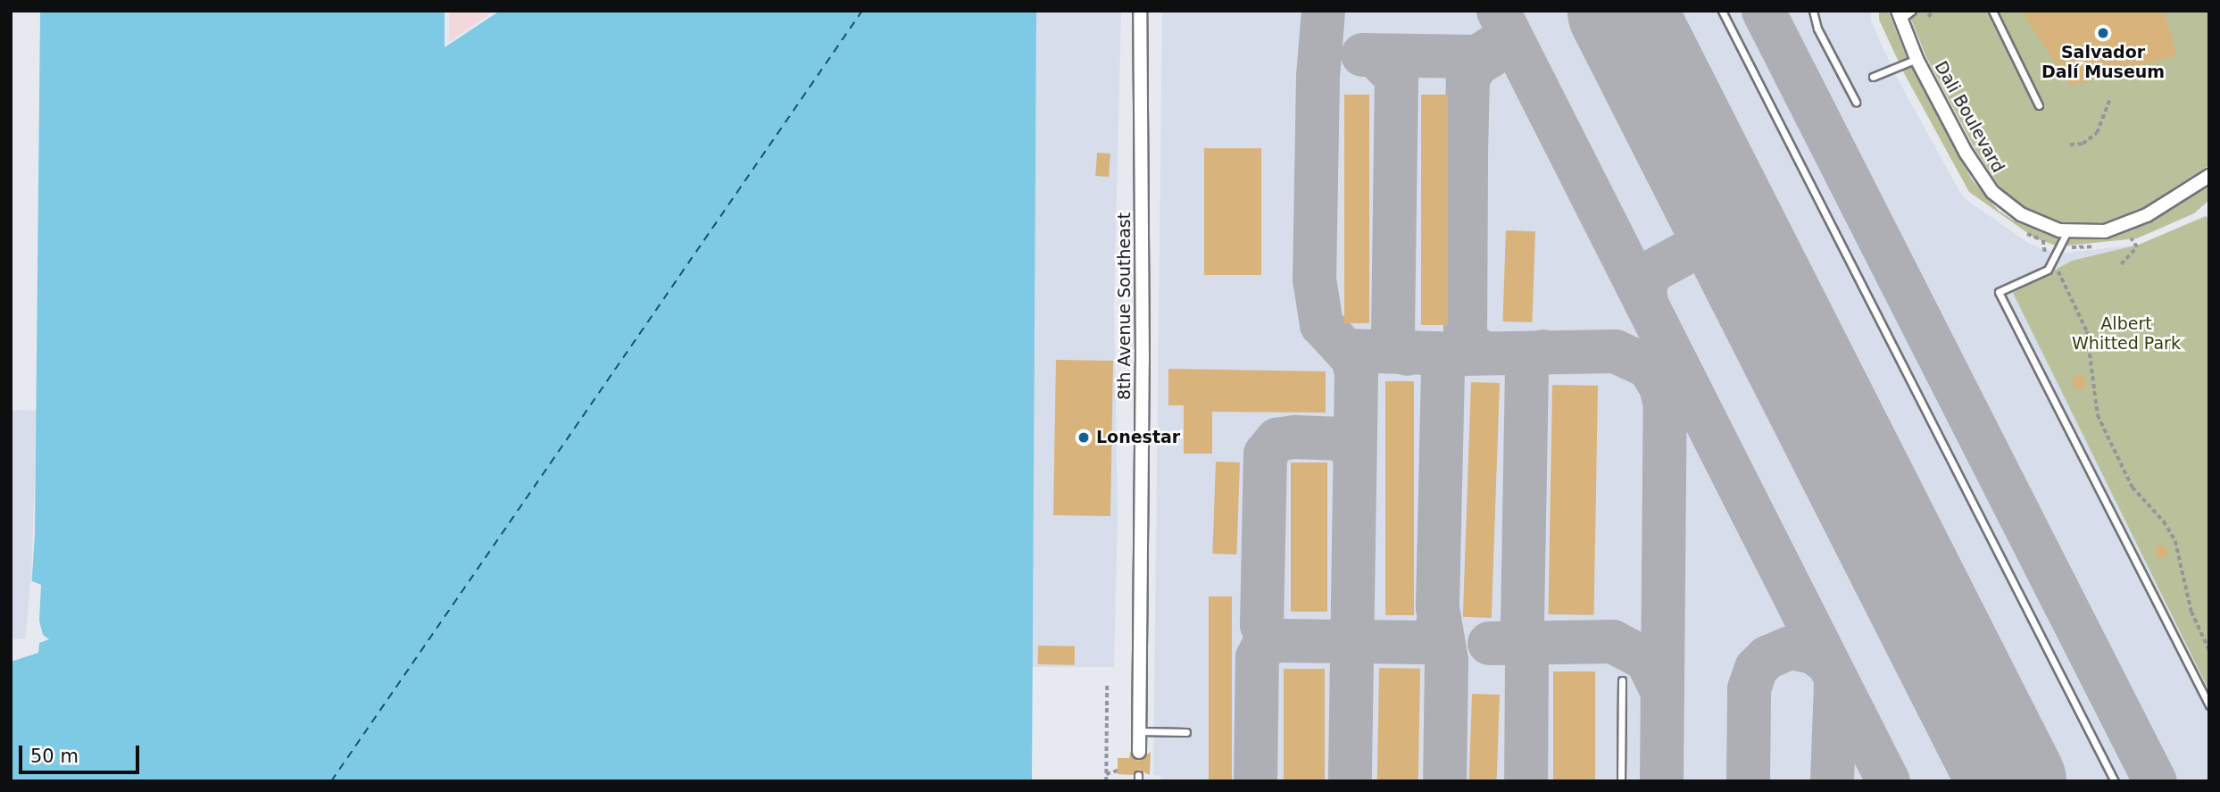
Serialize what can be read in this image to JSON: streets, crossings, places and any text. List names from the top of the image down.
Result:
{
  "streets": {
    "street": ["Dali Boulevard", "8th Avenue Southeast"]
  },
  "parks": ["Albert Whitted Park"],
  "places": ["Salvador Dalí Museum", "Lonestar"],
  "scale_bar": "50 m"
}
